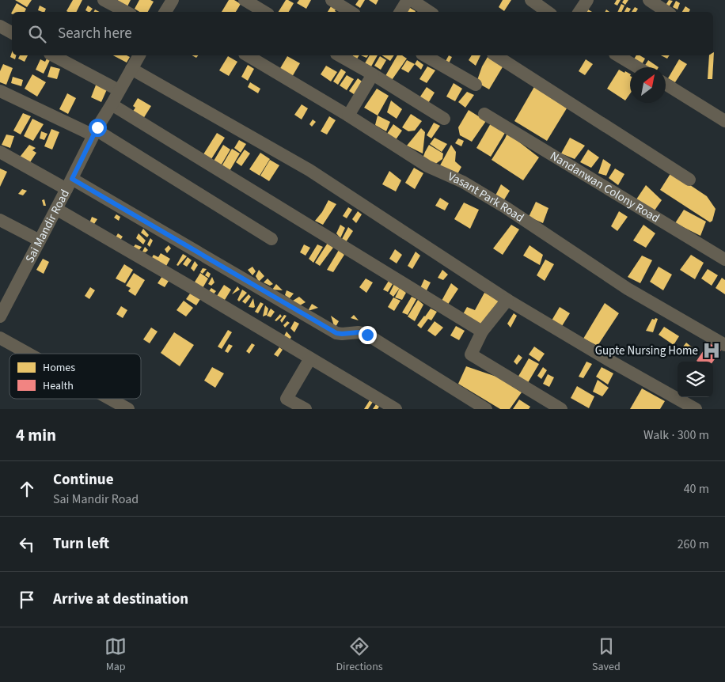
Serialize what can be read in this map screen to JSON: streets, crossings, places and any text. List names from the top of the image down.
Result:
{
  "streets": {
    "street": ["Nandanwan Colony Road", "Vasant Park Road", "Sai Mandir Road"]
  },
  "places": {
    "hospital": ["Gupte Nursing Home"]
  },
  "legend": ["Homes", "Health"],
  "north": "top right",
  "page": {
    "search": "Search here",
    "heading": ["4 min", "Walk · 300 m"],
    "list": [
      ["Continue", "Sai Mandir Road", "40 m"],
      ["Turn left", "260 m"],
      "Arrive at destination"
    ],
    "nav": ["Map", "Directions", "Saved"]
  }
}
